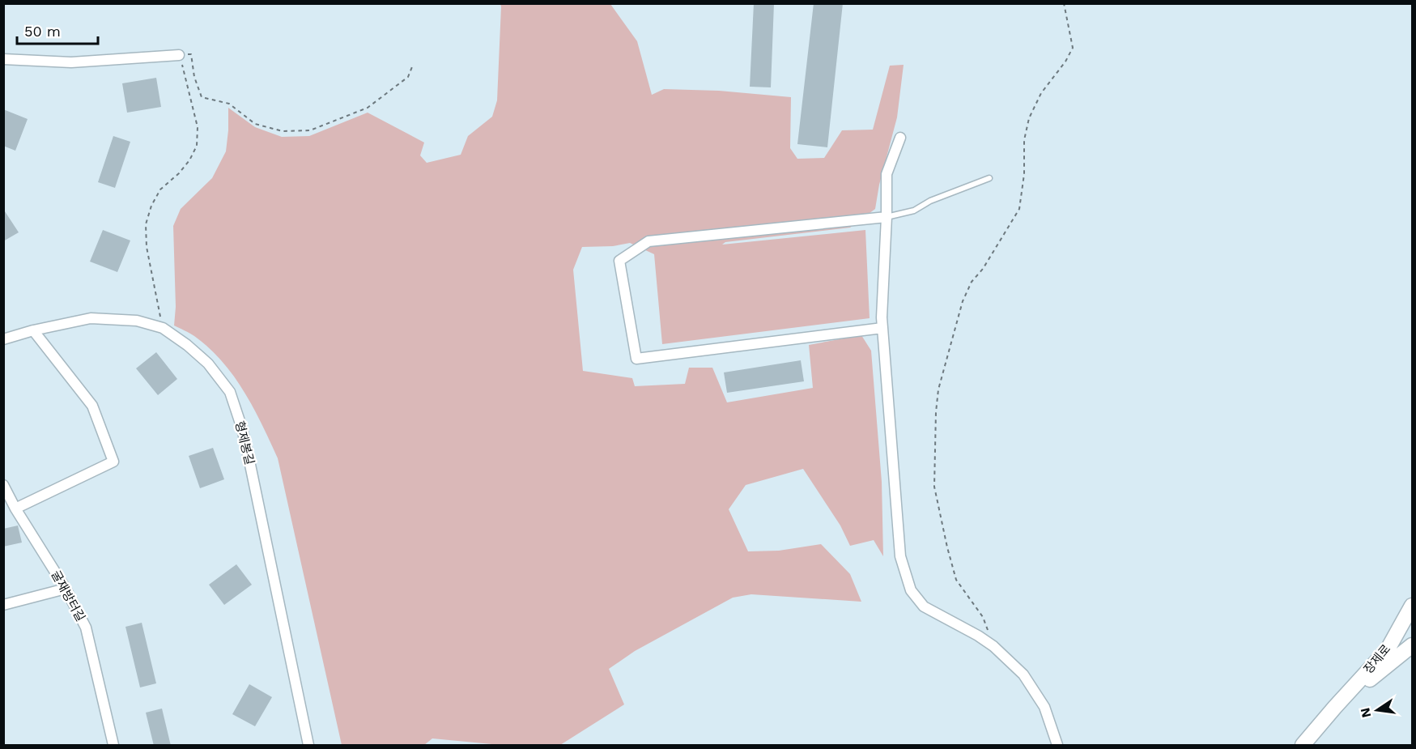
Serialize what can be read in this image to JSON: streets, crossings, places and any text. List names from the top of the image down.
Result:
{
  "streets": {
    "main road": ["장제로"],
    "street": ["형제봉길", "굴재방터길"]
  },
  "scale_bar": "50 m",
  "north": "left"
}
